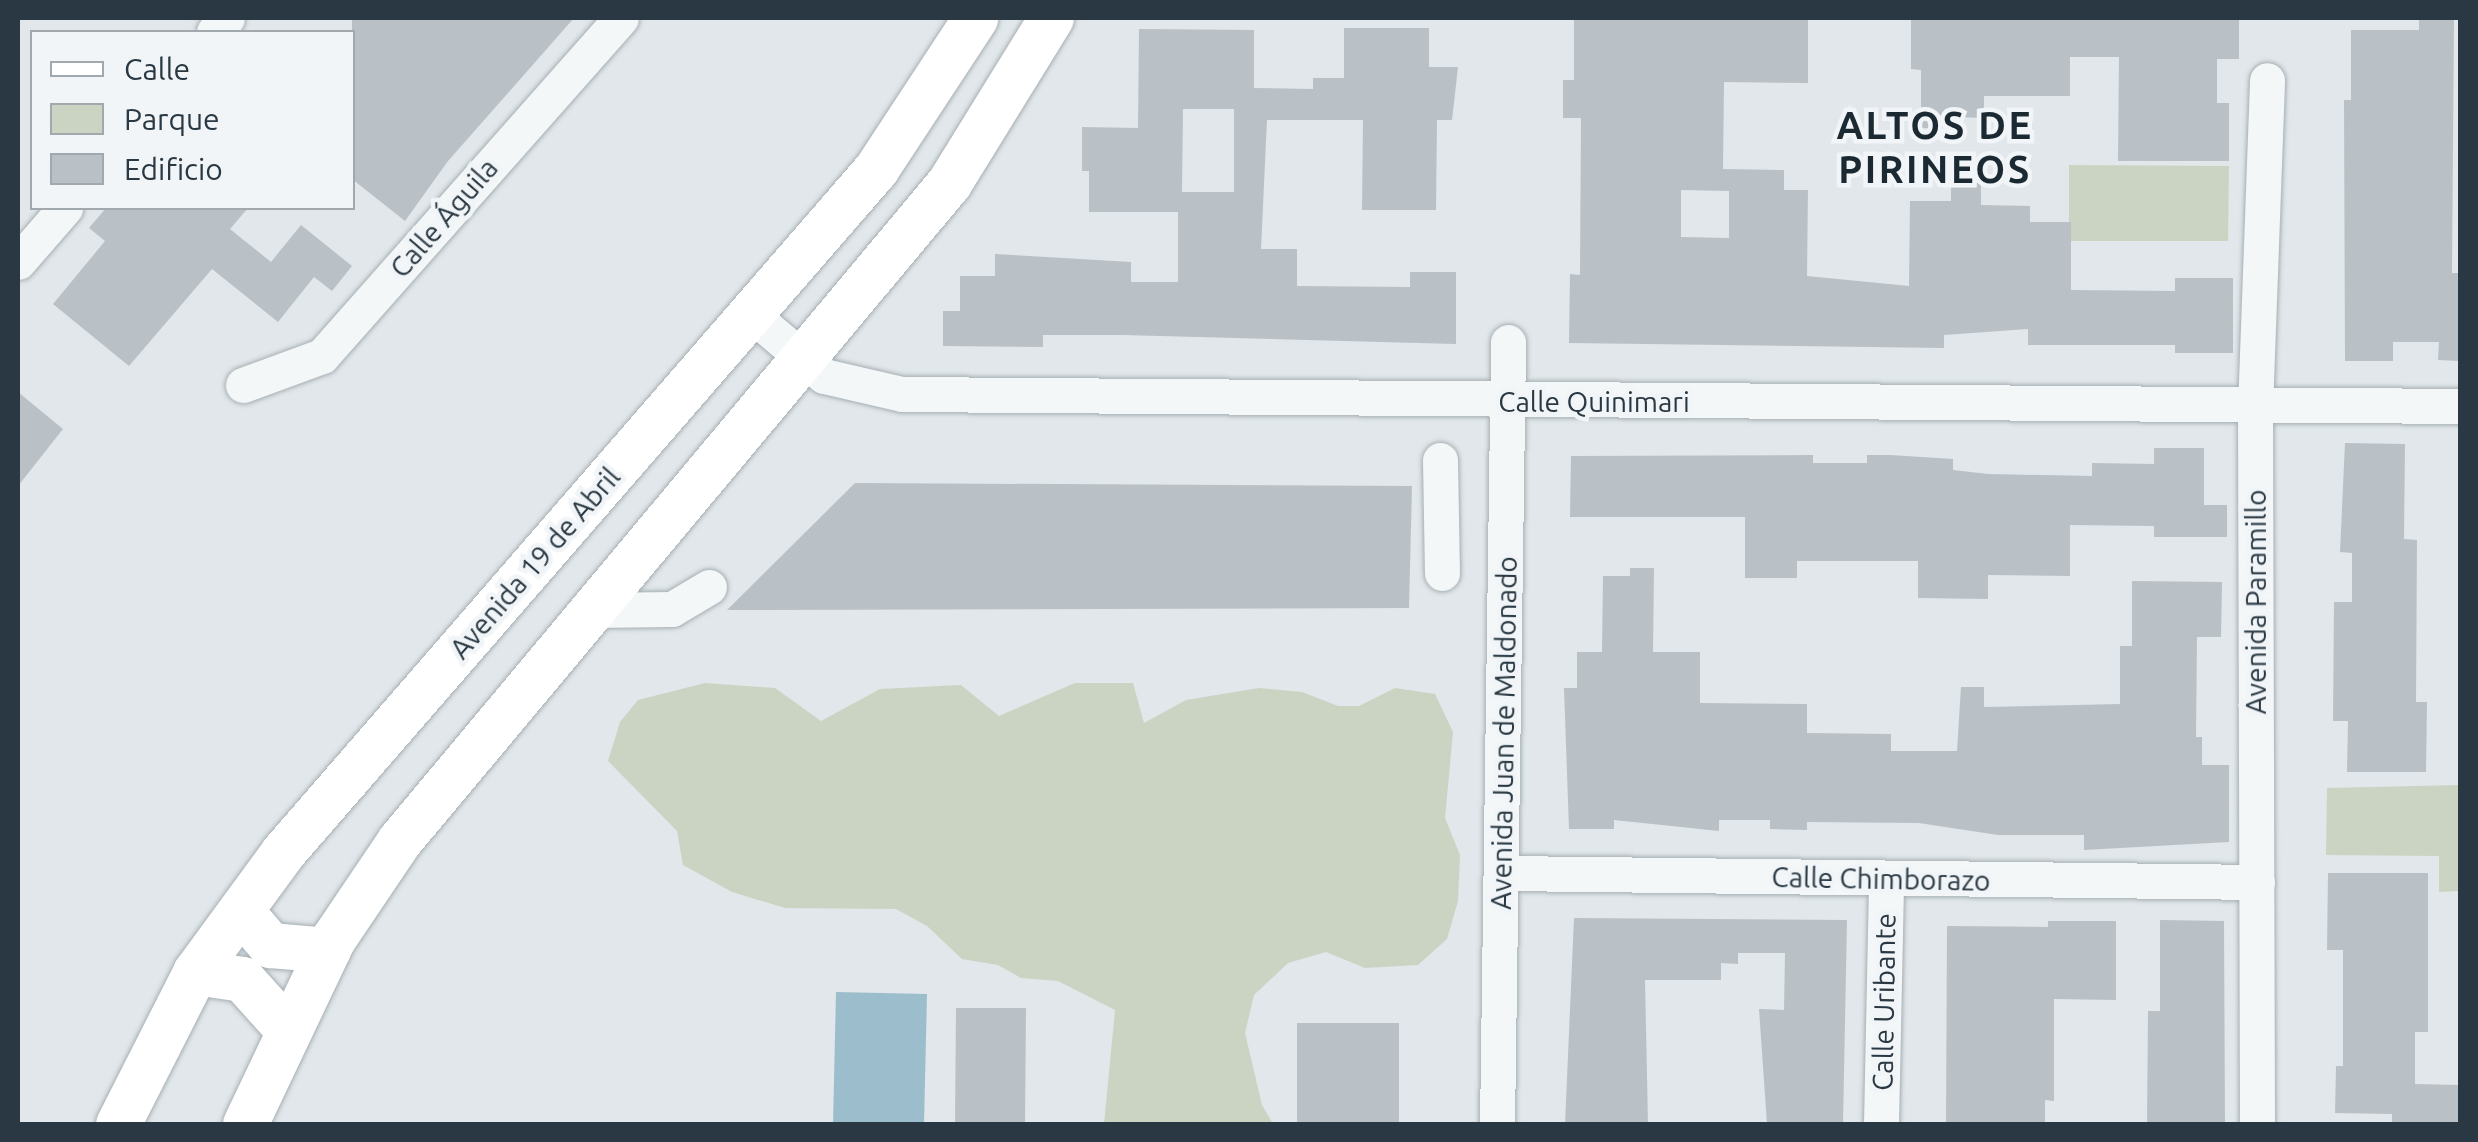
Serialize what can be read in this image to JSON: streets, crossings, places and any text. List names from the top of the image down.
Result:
{
  "streets": {
    "main road": ["Avenida 19 de Abril"],
    "street": [
      "Calle Águila",
      "Calle Quinimari",
      "Avenida Paramillo",
      "Avenida Juan de Maldonado",
      "Calle Chimborazo",
      "Calle Uribante"
    ]
  },
  "crossings": [
    ["Calle Quinimari", "Avenida 19 de Abril"],
    ["Calle Quinimari", "Avenida Paramillo"],
    ["Calle Quinimari", "Avenida Juan de Maldonado"],
    ["Avenida Paramillo", "Calle Chimborazo"],
    ["Avenida Juan de Maldonado", "Calle Chimborazo"],
    ["Calle Chimborazo", "Calle Uribante"]
  ],
  "districts": ["ALTOS DE PIRINEOS"],
  "legend": ["Calle", "Parque", "Edificio"]
}
